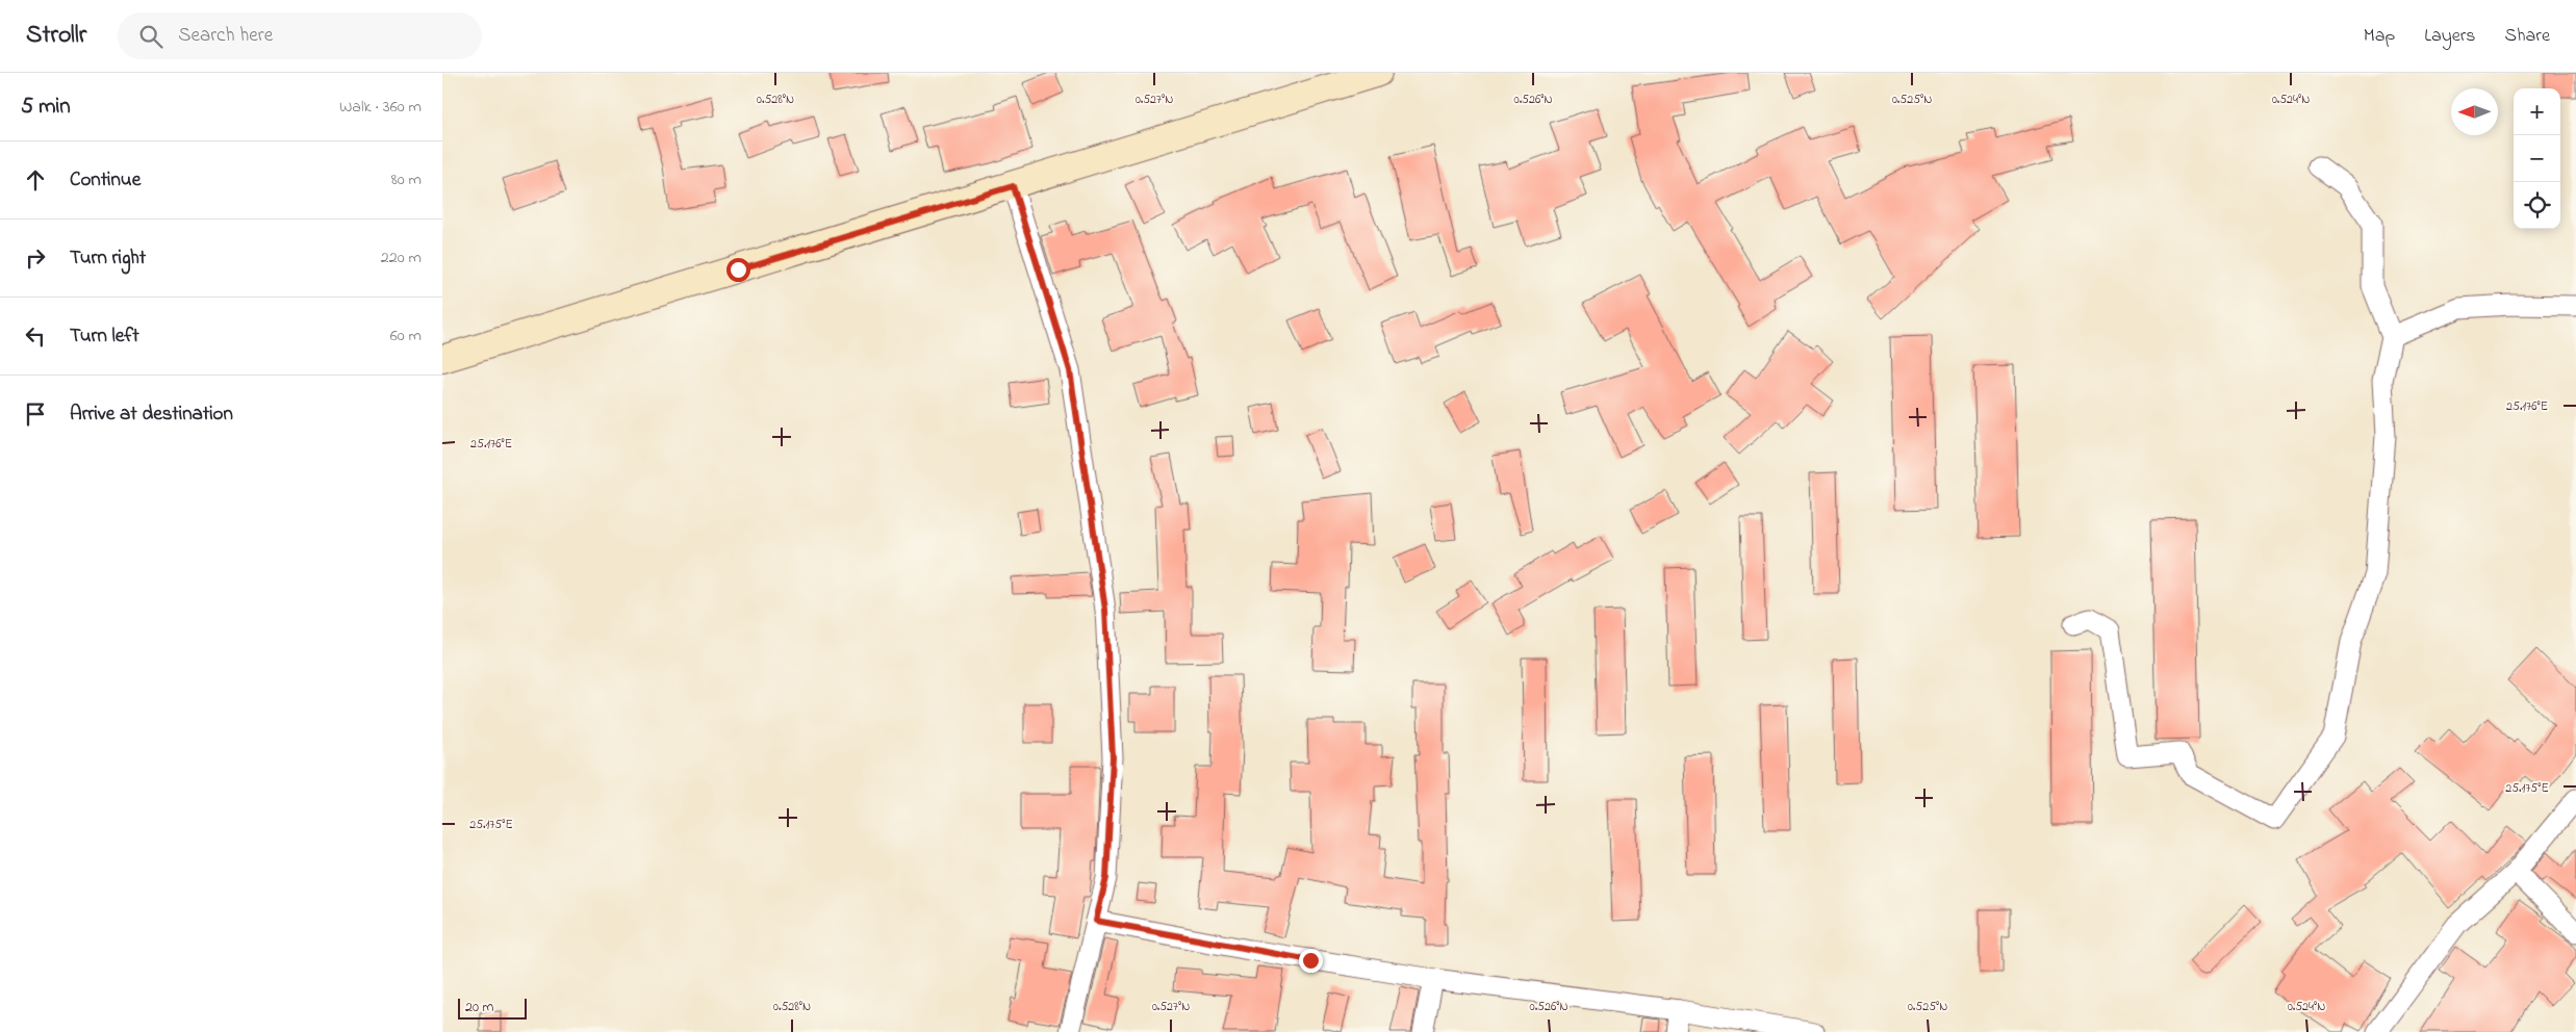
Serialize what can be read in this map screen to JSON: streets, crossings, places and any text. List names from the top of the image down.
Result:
{
  "scale_bar": "20 m",
  "north": "left",
  "page": {
    "header": "Strollr",
    "search": "Search here",
    "nav": ["Map", "Layers", "Share"],
    "heading": ["5 min", "Walk · 360 m"],
    "map_buttons": ["+", "−"],
    "list": [
      ["Continue", "80 m"],
      ["Turn right", "220 m"],
      ["Turn left", "60 m"],
      "Arrive at destination"
    ],
    "scale": "20 m"
  },
  "coordinates": [
    "0.528°N",
    "0.527°N",
    "0.526°N",
    "0.525°N",
    "0.524°N",
    "25.176°E",
    "25.175°E"
  ]
}
